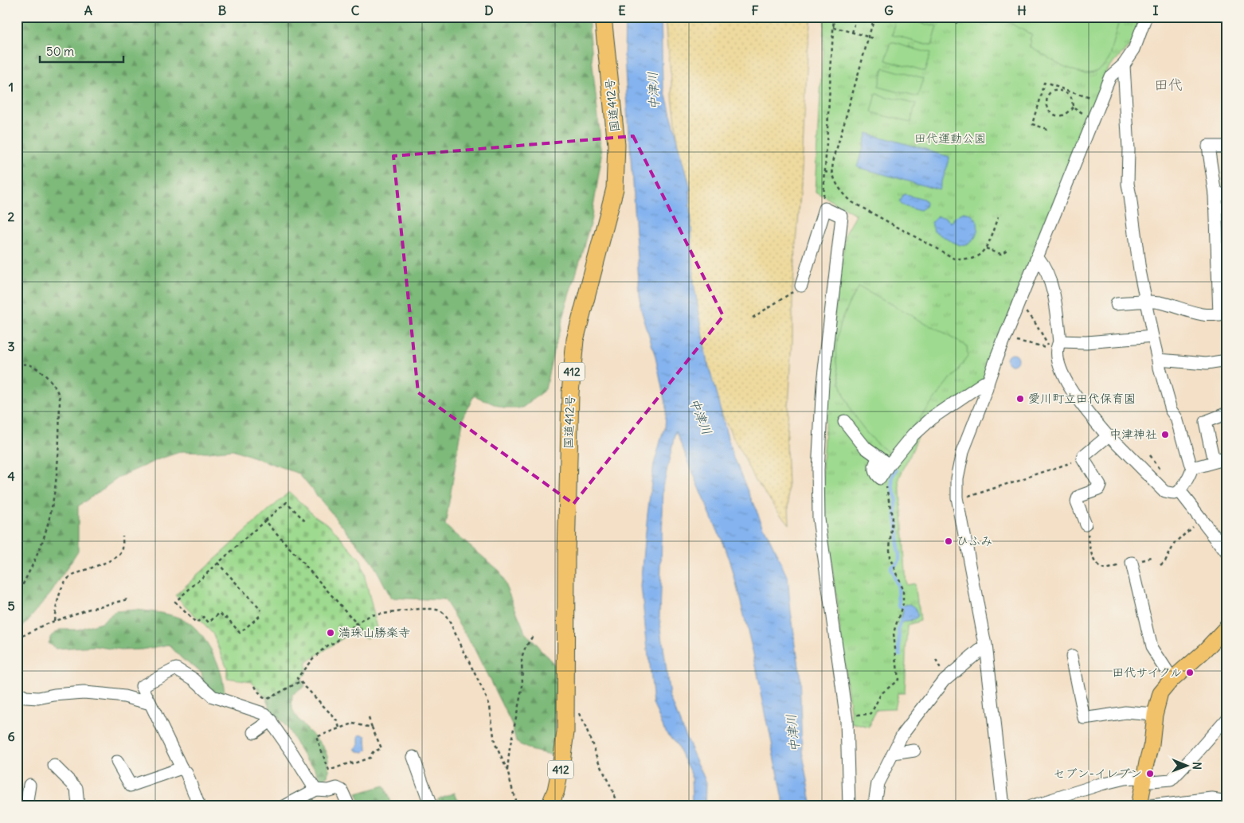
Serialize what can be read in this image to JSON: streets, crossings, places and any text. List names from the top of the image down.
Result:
{
  "streets": {
    "highway": ["国道412号", "412"]
  },
  "districts": ["田代"],
  "water": ["中津川"],
  "parks": ["田代運動公園"],
  "places": [
    "愛川町立田代保育園",
    "中津神社",
    "ひふみ",
    "満珠山勝楽寺",
    "田代サイクル",
    "セブン-イレブン"
  ],
  "scale_bar": "50 m",
  "north": "right",
  "grid": {
    "columns": [
      "A",
      "B",
      "C",
      "D",
      "E",
      "F",
      "G",
      "H",
      "I"
    ],
    "rows": [
      "1",
      "2",
      "3",
      "4",
      "5",
      "6"
    ]
  }
}
